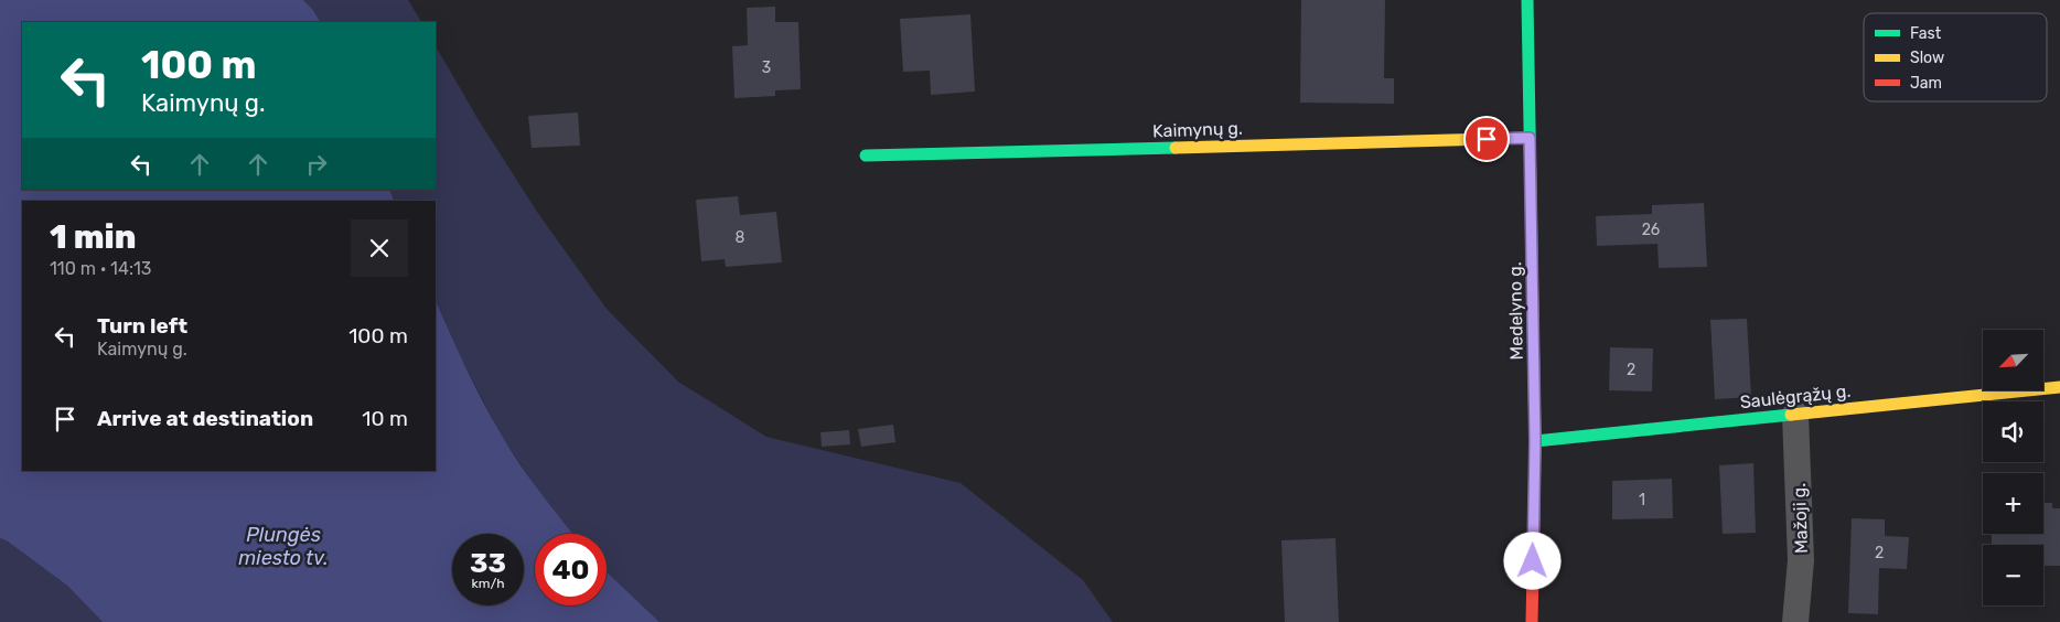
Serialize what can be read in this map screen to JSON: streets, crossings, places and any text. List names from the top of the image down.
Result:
{
  "streets": {
    "street": [
      "Kaimynų g.",
      "Medelyno g.",
      "Saulėgrąžų g.",
      "Mažoji g."
    ]
  },
  "crossings": [
    ["Kaimynų g.", "Medelyno g."],
    ["Medelyno g.", "Saulėgrąžų g."],
    ["Saulėgrąžų g.", "Mažoji g."]
  ],
  "water": ["Plungės miesto tv."],
  "house_numbers": [
    "3",
    "26",
    "8",
    "2",
    "1",
    "2"
  ],
  "legend": ["Fast", "Slow", "Jam"],
  "north": "bottom left",
  "page": {
    "turn": ["100 m", "Kaimynų g."],
    "heading": ["1 min", "110 m · 14:13"],
    "list": [
      {
        "name": "Turn left",
        "note": "Kaimynų g.",
        "value": "100 m"
      },
      {
        "name": "Arrive at destination",
        "value": "10 m"
      }
    ],
    "map_buttons": ["+", "−"],
    "speed": "33 km/h",
    "limit": "40"
  }
}
